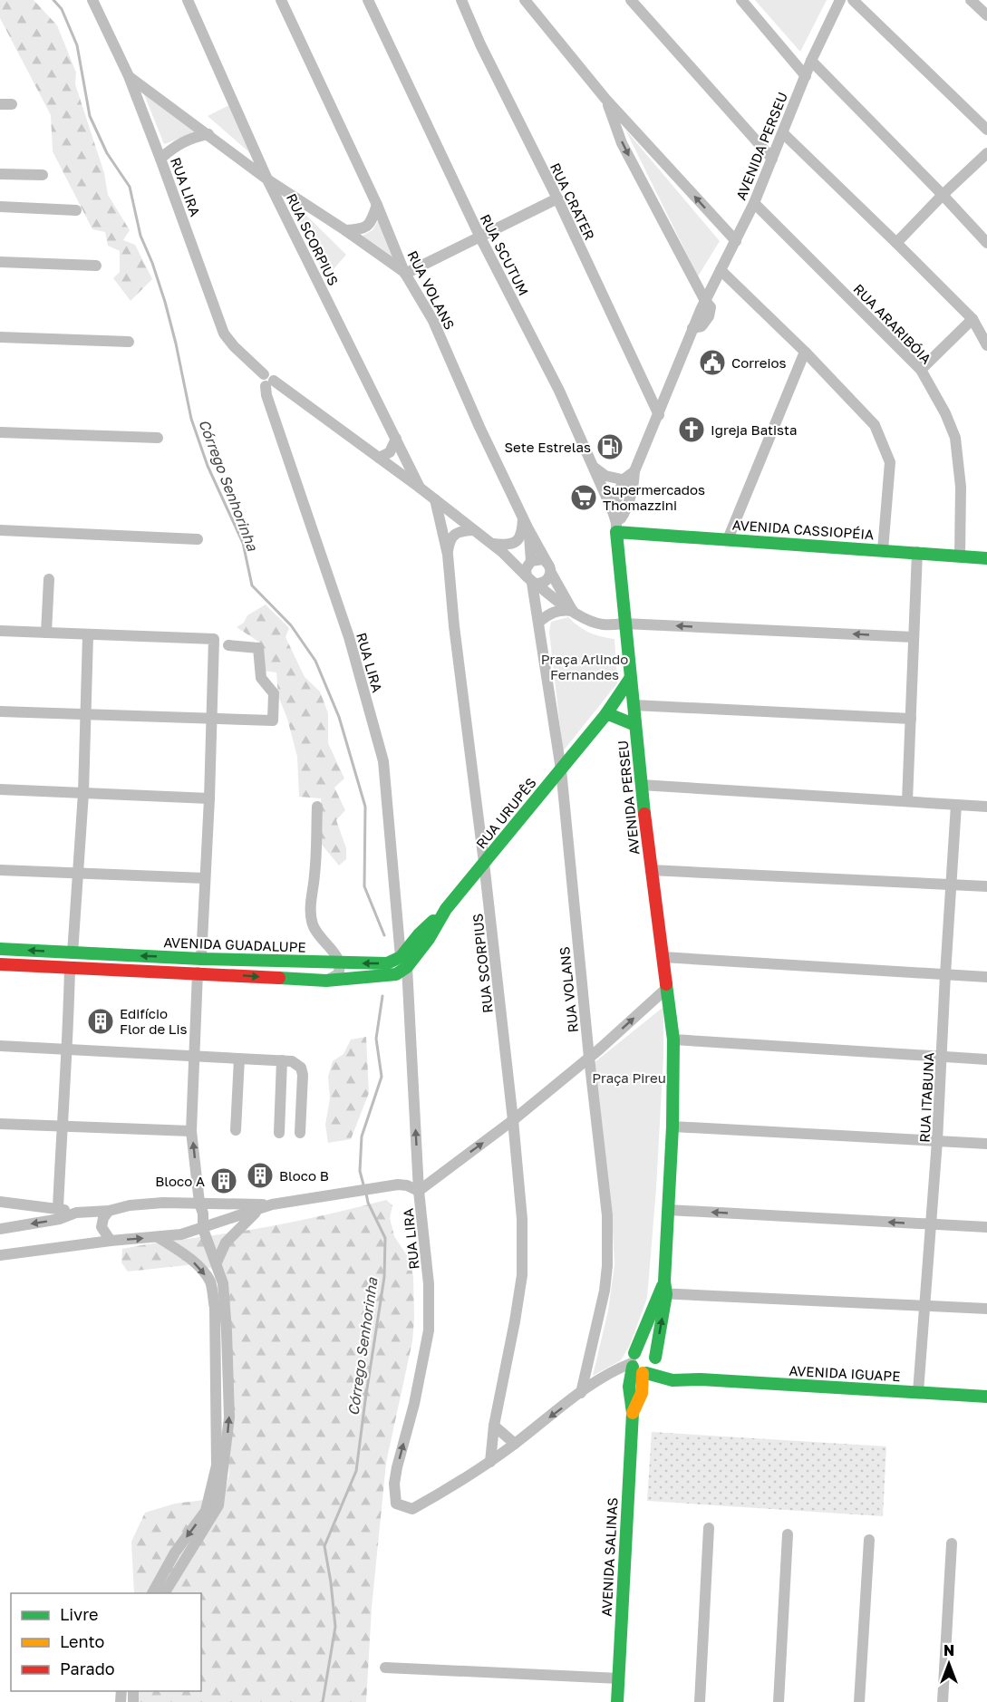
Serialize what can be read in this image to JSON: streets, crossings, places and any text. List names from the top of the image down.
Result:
{
  "streets": {
    "street": [
      "AVENIDA PERSEU",
      "RUA LIRA",
      "RUA CRATER",
      "RUA SCORPIUS",
      "RUA SCUTUM",
      "RUA VOLANS",
      "RUA ARARIBÓIA",
      "AVENIDA CASSIOPÉIA",
      "RUA URUPÊS",
      "AVENIDA GUADALUPE",
      "RUA ITABUNA",
      "AVENIDA IGUAPE",
      "AVENIDA SALINAS"
    ]
  },
  "crossings": [
    ["AVENIDA PERSEU", "RUA CRATER"],
    ["AVENIDA PERSEU", "RUA SCUTUM"],
    ["AVENIDA PERSEU", "RUA ARARIBÓIA"],
    ["AVENIDA PERSEU", "AVENIDA CASSIOPÉIA"],
    ["AVENIDA PERSEU", "RUA URUPÊS"],
    ["AVENIDA PERSEU", "AVENIDA IGUAPE"],
    ["AVENIDA PERSEU", "AVENIDA SALINAS"],
    ["RUA LIRA", "RUA SCORPIUS"],
    ["RUA LIRA", "RUA URUPÊS"],
    ["RUA LIRA", "AVENIDA GUADALUPE"],
    ["RUA SCORPIUS", "RUA URUPÊS"],
    ["RUA SCUTUM", "AVENIDA CASSIOPÉIA"],
    ["RUA VOLANS", "RUA URUPÊS"],
    ["RUA ARARIBÓIA", "AVENIDA CASSIOPÉIA"],
    ["RUA URUPÊS", "AVENIDA GUADALUPE"],
    ["RUA ITABUNA", "AVENIDA IGUAPE"],
    ["AVENIDA IGUAPE", "AVENIDA SALINAS"]
  ],
  "water": ["Córrego Senhorinha"],
  "parks": ["Praça Arlindo Fernandes", "Praça Pireu"],
  "places": {
    "public building": ["Correios"],
    "church": ["Igreja Batista"],
    "fuel station": ["Sete Estrelas"],
    "supermarket": ["Supermercados Thomazzini"],
    "building": ["Edifício Flor de Lis", "Bloco B", "Bloco A"]
  },
  "legend": ["Livre", "Lento", "Parado"],
  "north": "top"
}
